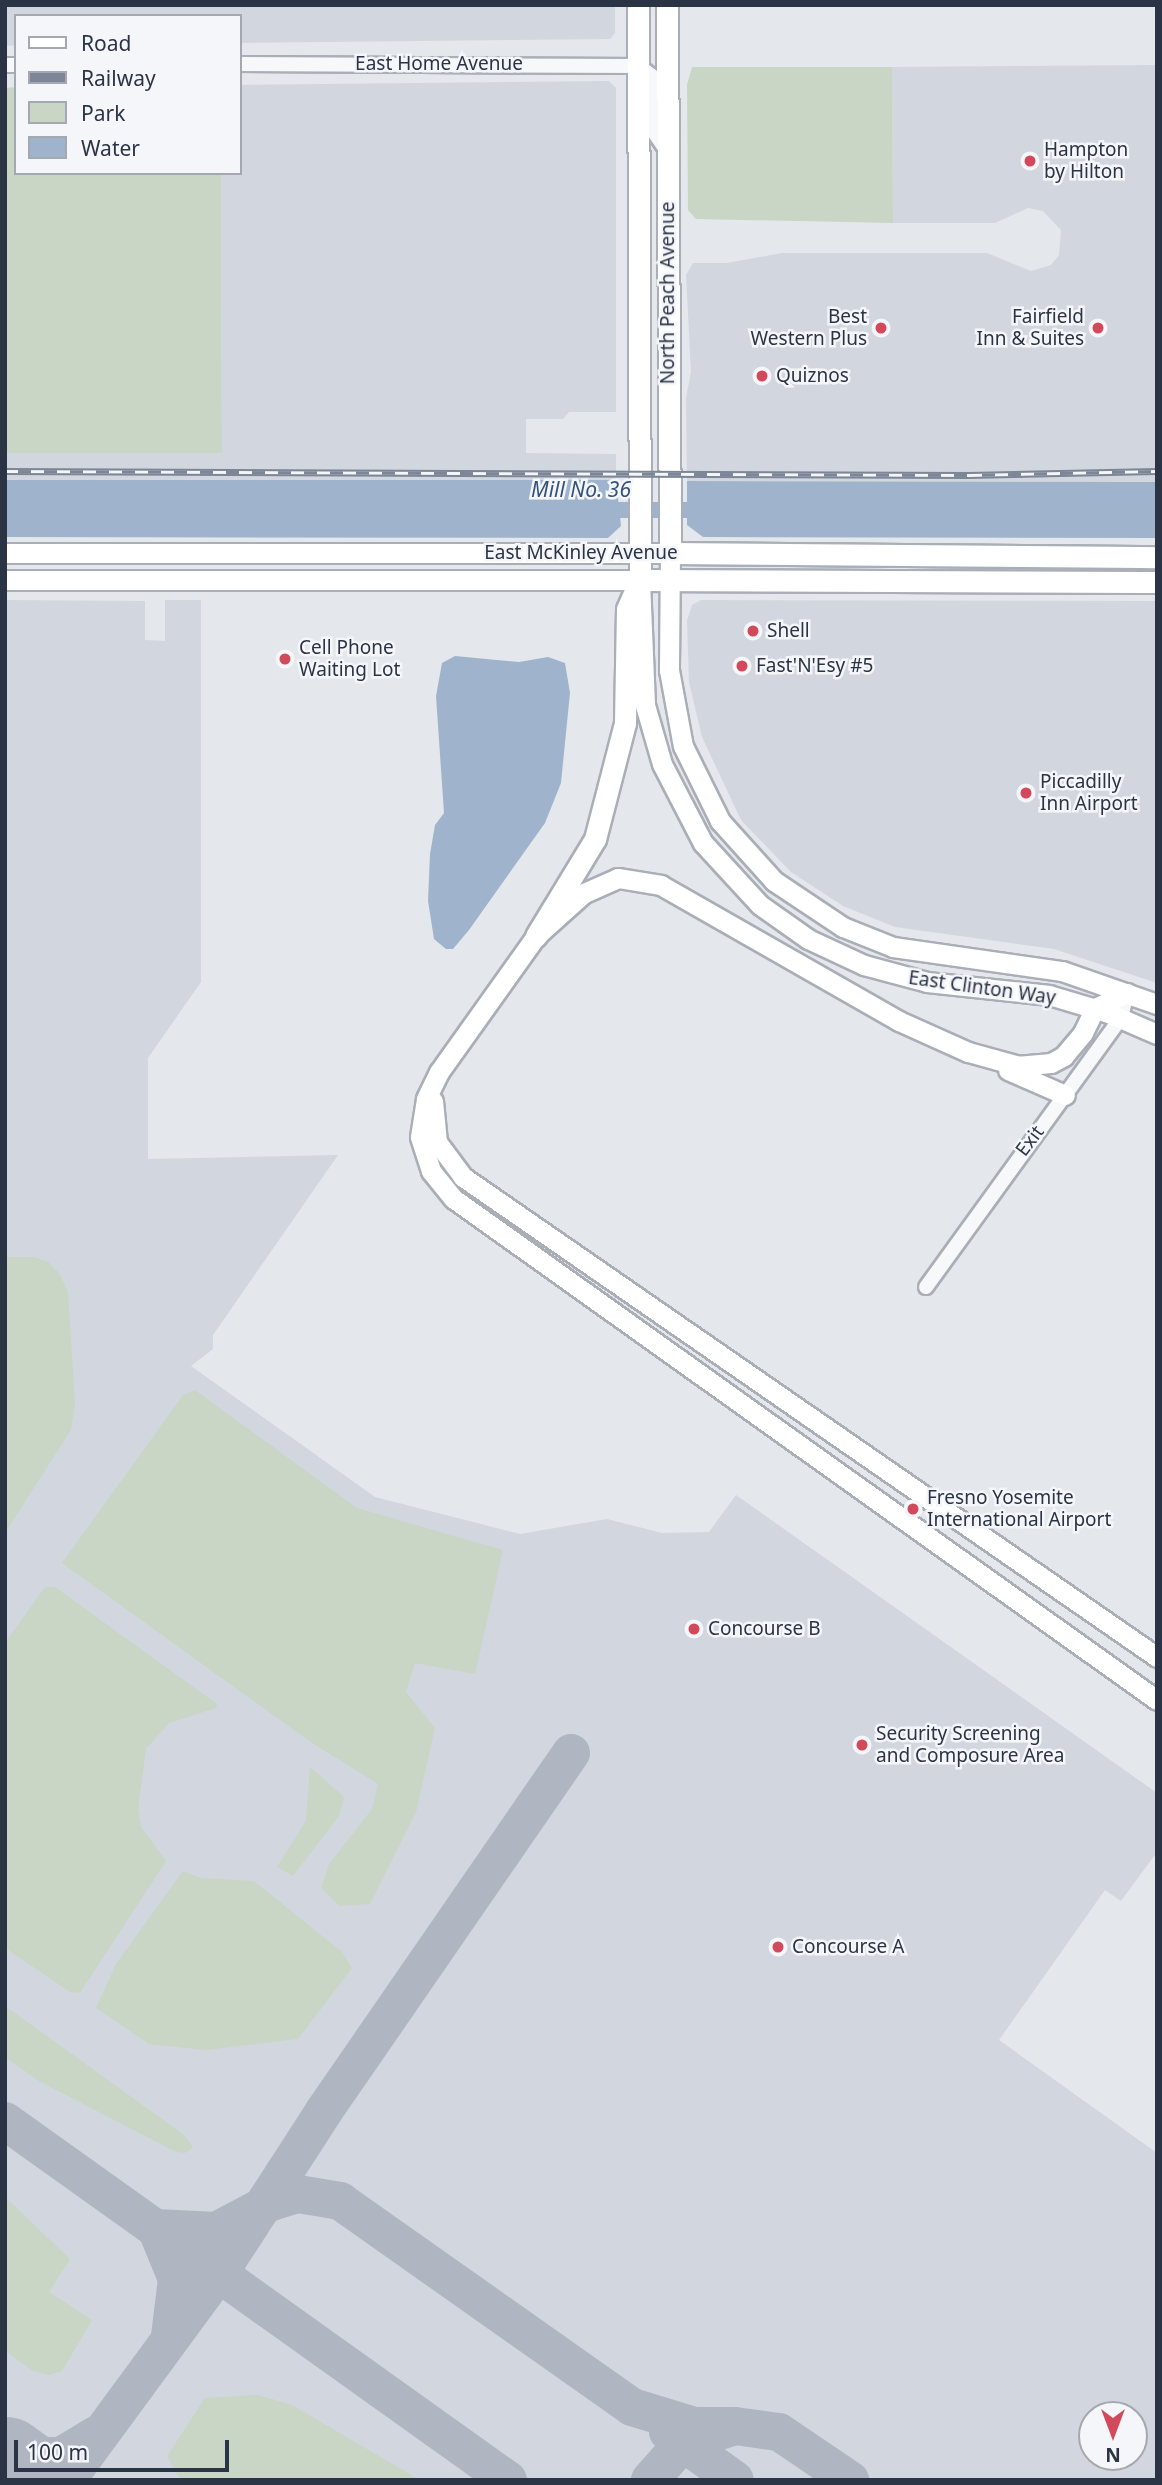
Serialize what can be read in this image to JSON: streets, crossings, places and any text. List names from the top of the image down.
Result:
{
  "streets": {
    "main road": ["North Peach Avenue", "East McKinley Avenue", "East Clinton Way"],
    "street": ["East Home Avenue", "Exit"]
  },
  "crossings": [
    ["East Home Avenue", "North Peach Avenue"],
    ["North Peach Avenue", "East McKinley Avenue"],
    ["North Peach Avenue", "East Clinton Way"],
    ["East McKinley Avenue", "East Clinton Way"],
    ["East Clinton Way", "Exit"]
  ],
  "water": ["Mill No. 36"],
  "places": [
    "Hampton by Hilton",
    "Best Western Plus",
    "Fairfield Inn & Suites",
    "Quiznos",
    "Shell",
    "Cell Phone Waiting Lot",
    "Fast'N'Esy #5",
    "Piccadilly Inn Airport",
    "Fresno Yosemite International Airport",
    "Concourse B",
    "Security Screening and Composure Area",
    "Concourse A"
  ],
  "legend": [
    "Road",
    "Railway",
    "Park",
    "Water"
  ],
  "scale_bar": "100 m",
  "north": "bottom"
}
